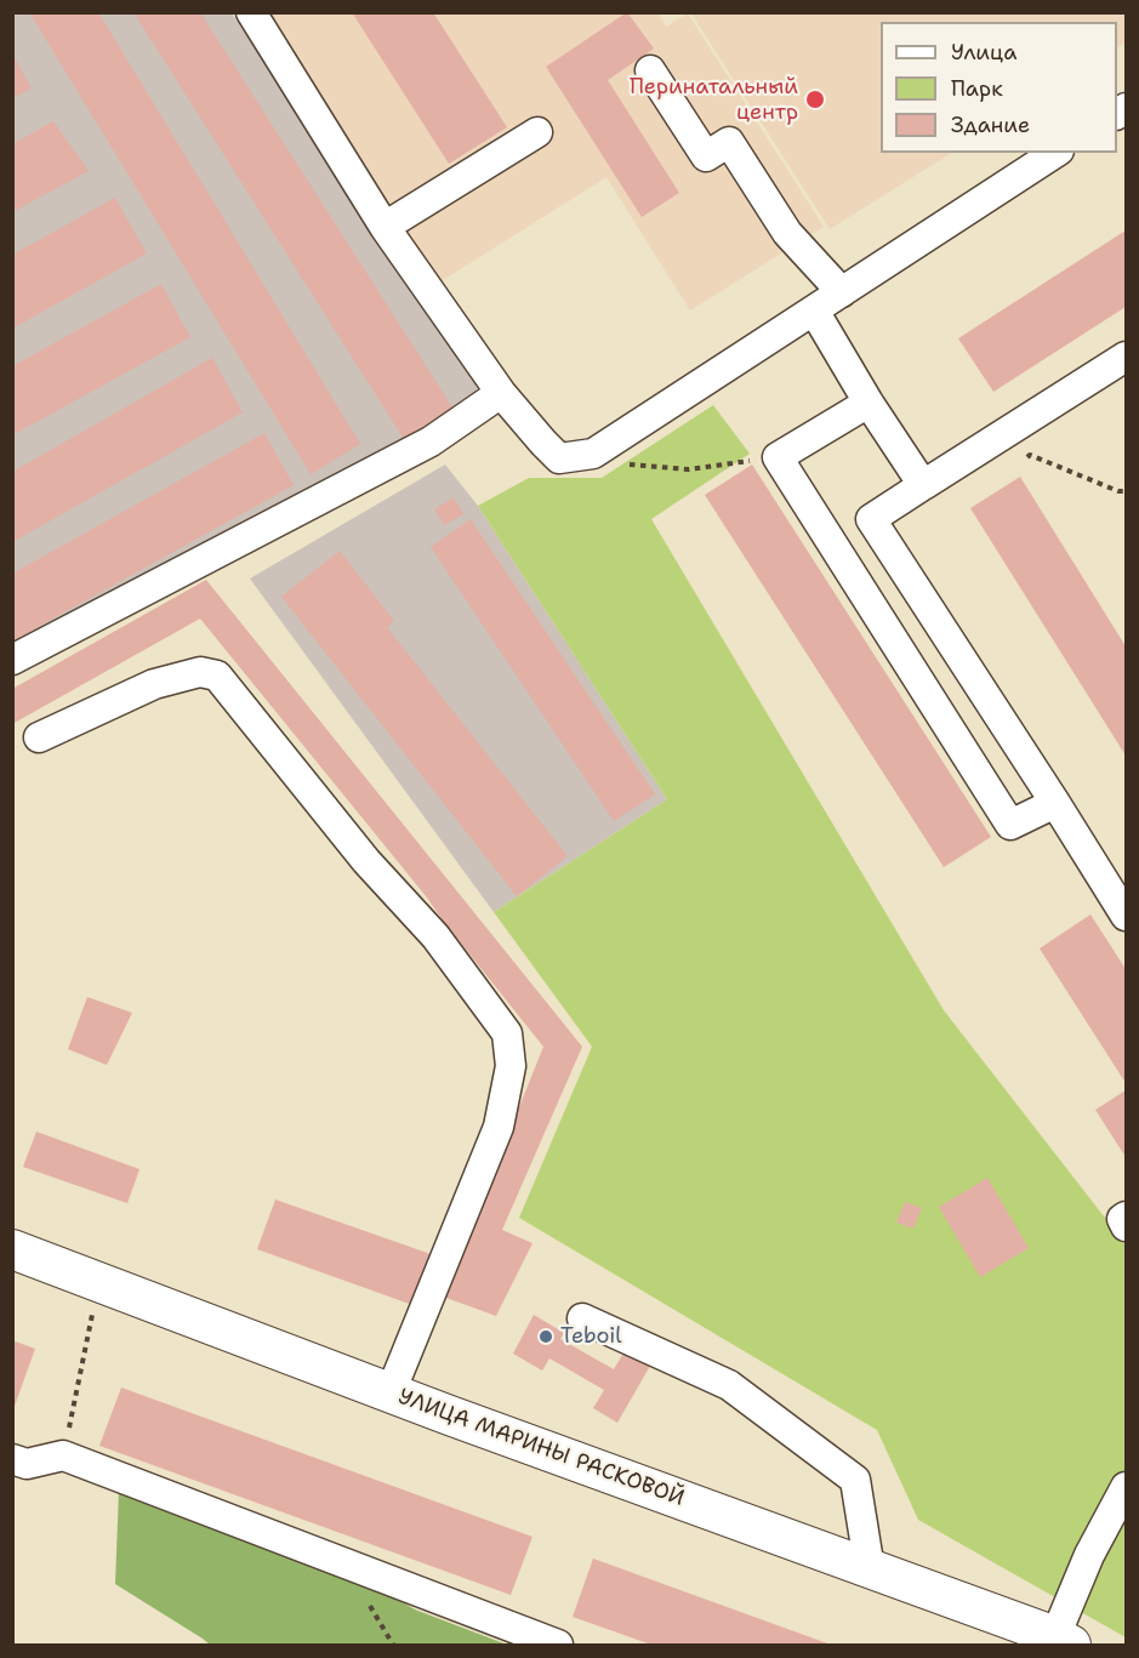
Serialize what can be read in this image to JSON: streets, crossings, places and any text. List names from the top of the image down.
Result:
{
  "streets": {
    "main road": ["УЛИЦА МАРИНЫ РАСКОВОЙ"]
  },
  "places": ["Перинатальный центр", "Teboil"],
  "legend": ["Улица", "Парк", "Здание"]
}
